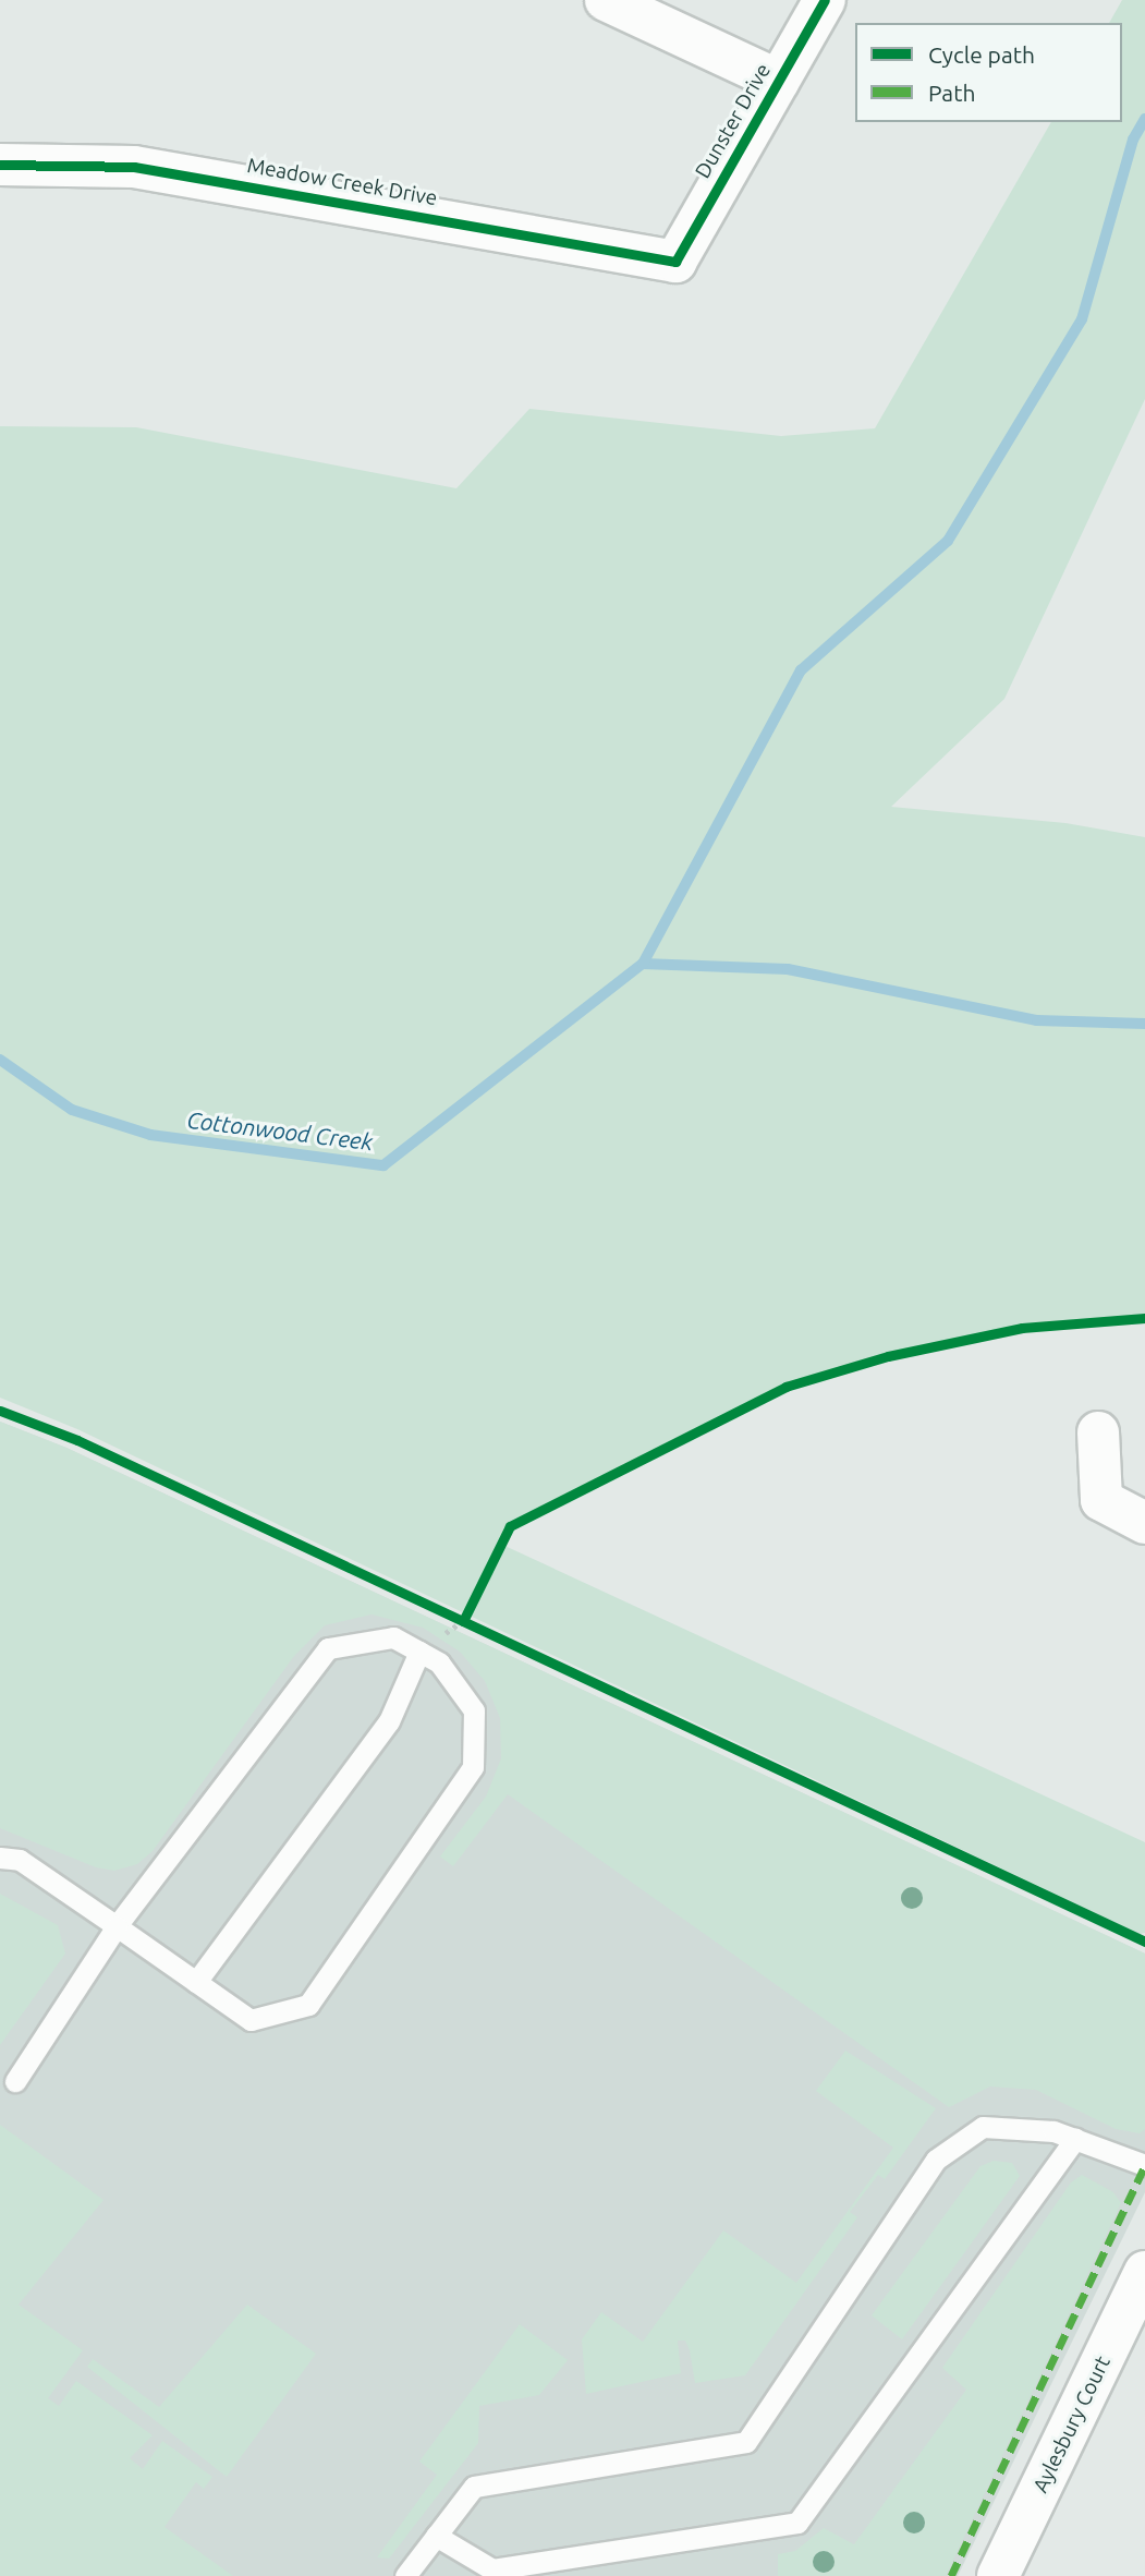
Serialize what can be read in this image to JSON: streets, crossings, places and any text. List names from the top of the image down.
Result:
{
  "streets": {
    "street": ["Dunster Drive", "Meadow Creek Drive", "Aylesbury Court"]
  },
  "crossings": [
    ["Dunster Drive", "Meadow Creek Drive"]
  ],
  "water": ["Cottonwood Creek"],
  "legend": ["Cycle path", "Path"]
}
